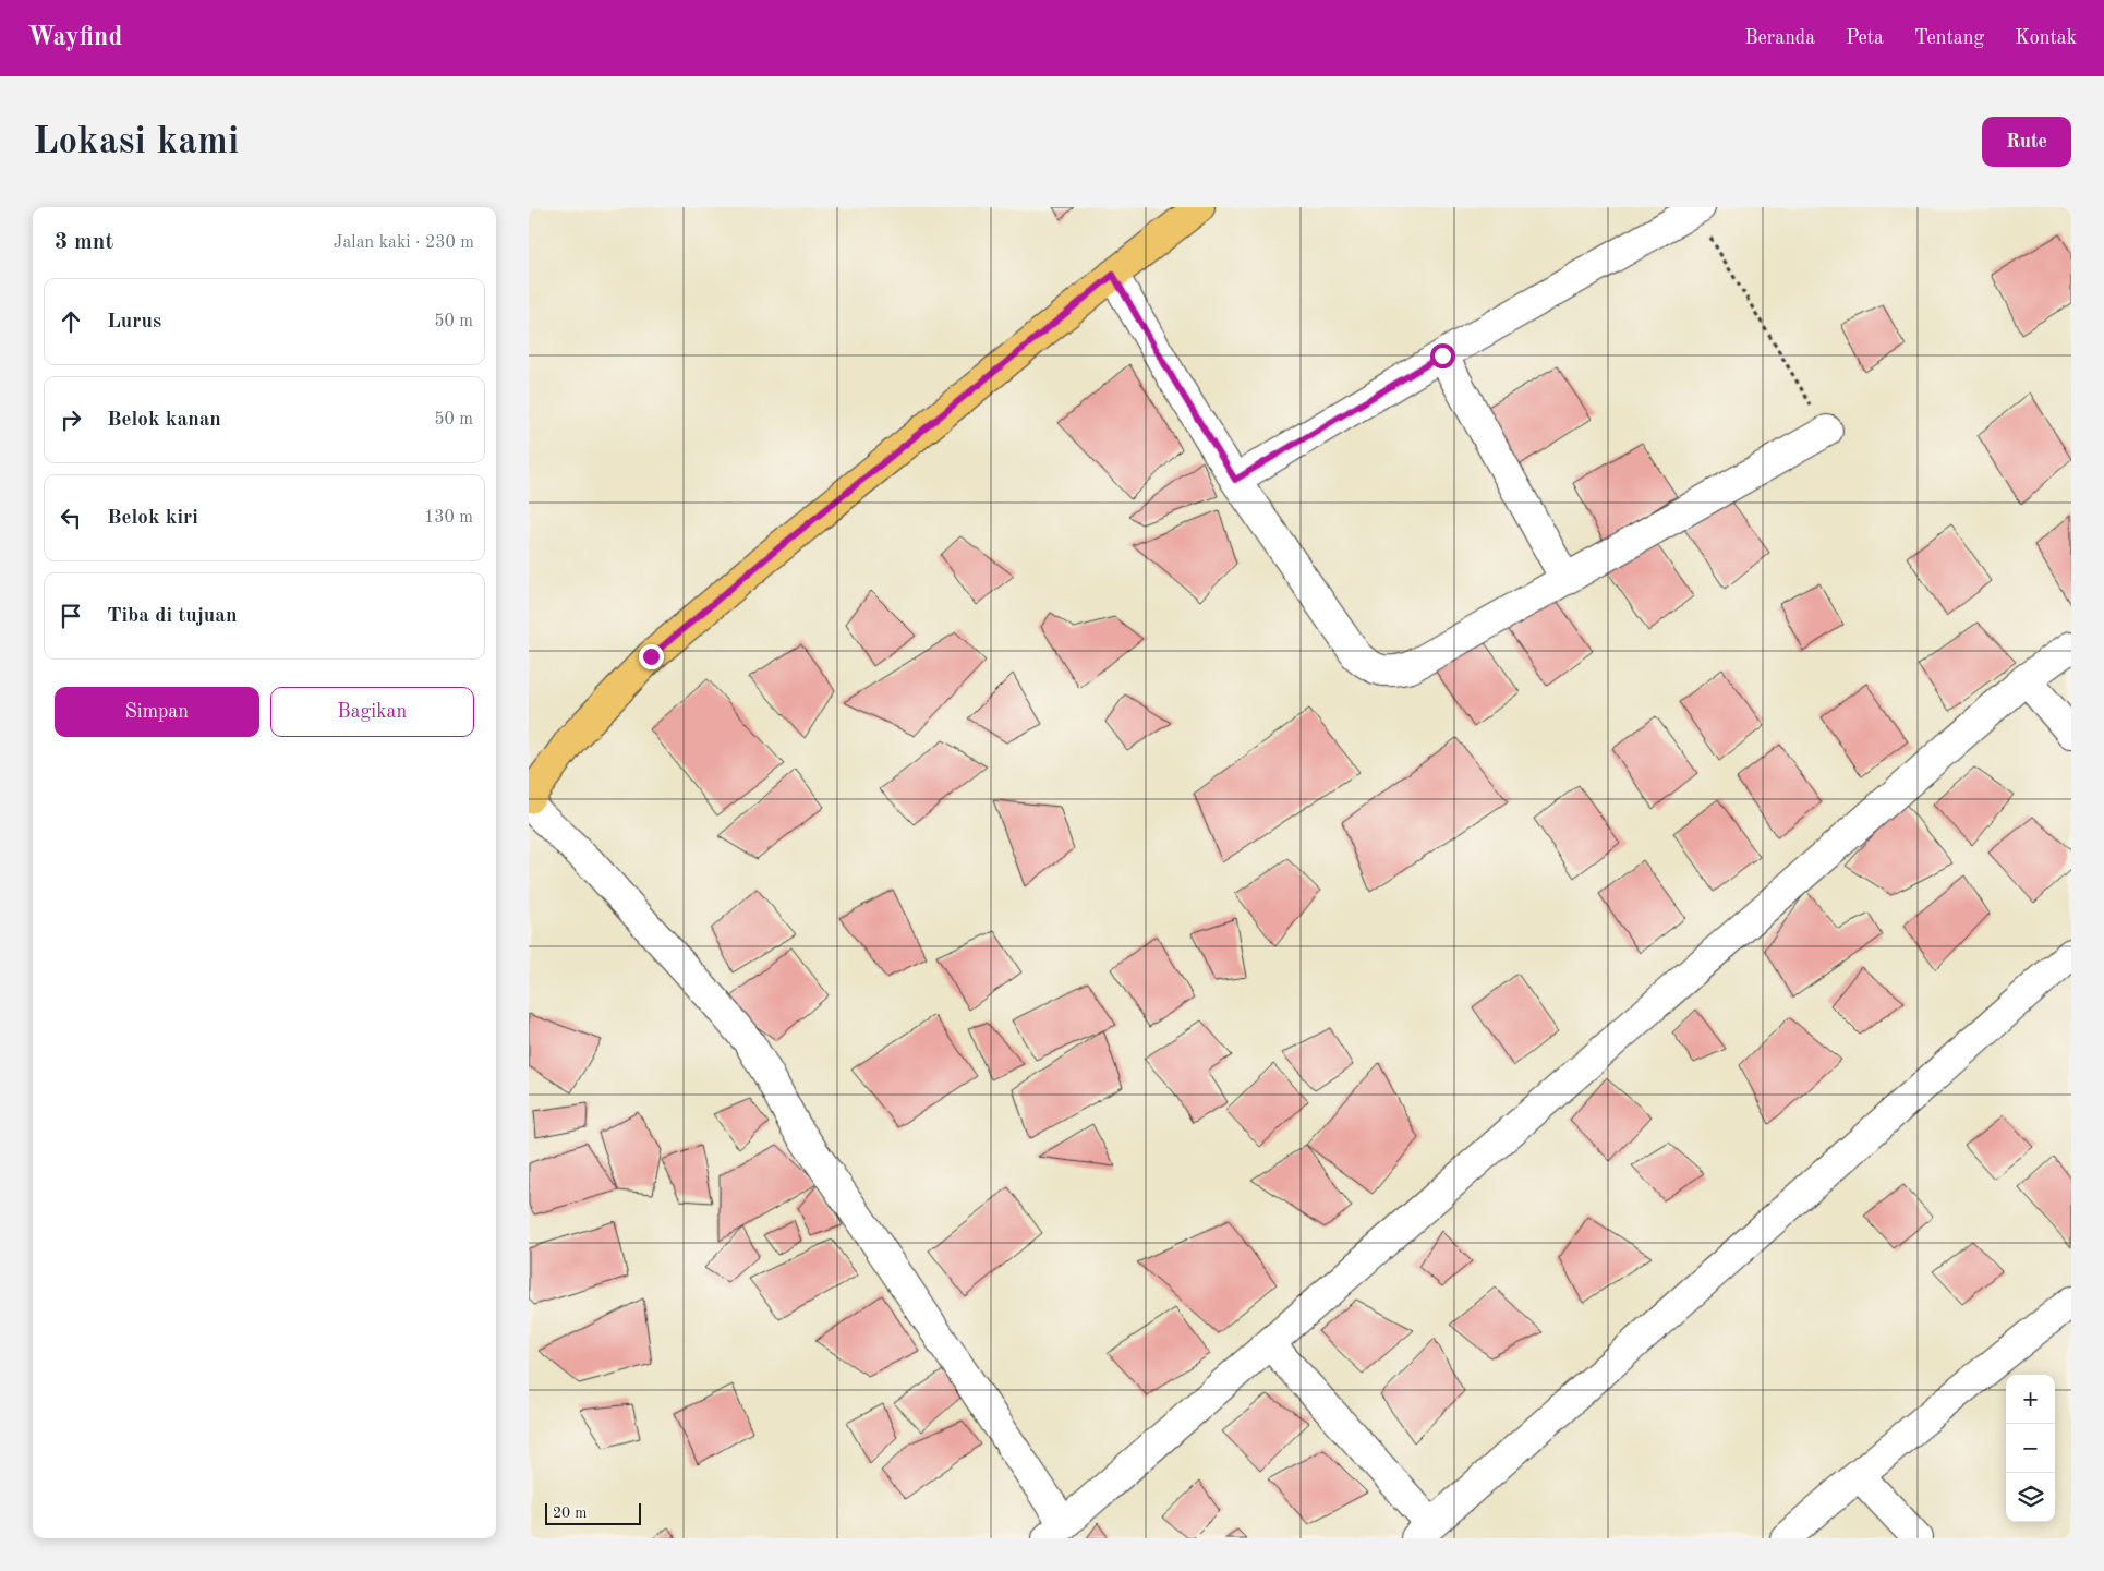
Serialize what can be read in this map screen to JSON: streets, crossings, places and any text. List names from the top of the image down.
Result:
{
  "scale_bar": "20 m",
  "page": {
    "header": "Wayfind",
    "nav": [
      "Beranda",
      "Peta",
      "Tentang",
      "Kontak"
    ],
    "buttons": [
      "Rute",
      ["Simpan", "Bagikan"]
    ],
    "title": "Lokasi kami",
    "heading": ["3 mnt", "Jalan kaki · 230 m"],
    "list": [
      ["Lurus", "50 m"],
      ["Belok kanan", "50 m"],
      ["Belok kiri", "130 m"],
      "Tiba di tujuan"
    ],
    "map_buttons": ["+", "−"],
    "scale": "20 m"
  }
}
